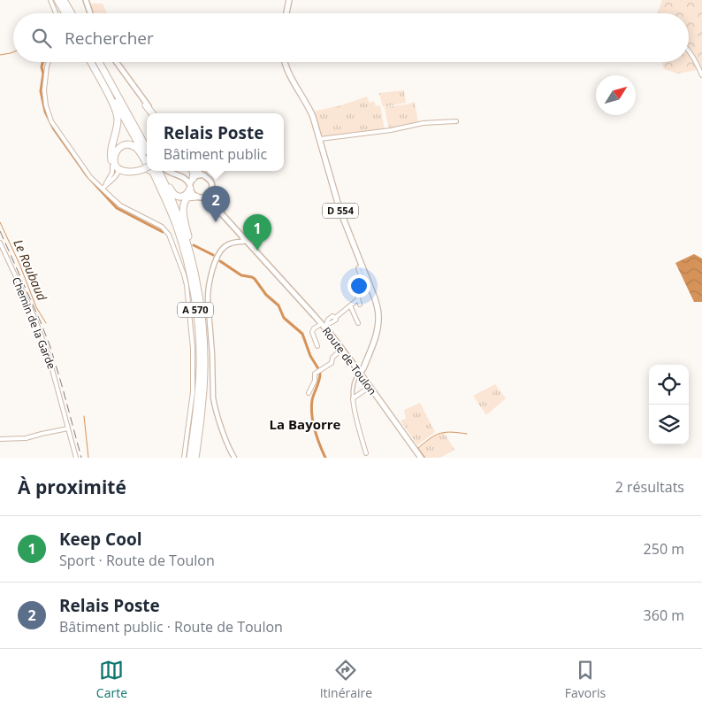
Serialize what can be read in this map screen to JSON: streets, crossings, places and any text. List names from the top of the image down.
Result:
{
  "streets": {
    "highway": ["A 570"],
    "main road": ["D 554", "Route de Toulon"],
    "street": ["Chemin de la Garde"]
  },
  "crossings": [
    ["D 554", "Route de Toulon"]
  ],
  "districts": ["La Bayorre"],
  "water": ["Le Roubaud"],
  "north": "top right",
  "page": {
    "search": "Rechercher",
    "popup": ["Relais Poste", "Bâtiment public"],
    "pins": ["2", "1"],
    "heading": ["À proximité", "2 résultats"],
    "list": [
      {
        "mark": "1",
        "name": "Keep Cool",
        "note": "Sport · Route de Toulon",
        "value": "250 m"
      },
      {
        "mark": "2",
        "name": "Relais Poste",
        "note": "Bâtiment public · Route de Toulon",
        "value": "360 m"
      }
    ],
    "nav": ["Carte", "Itinéraire", "Favoris"]
  }
}
